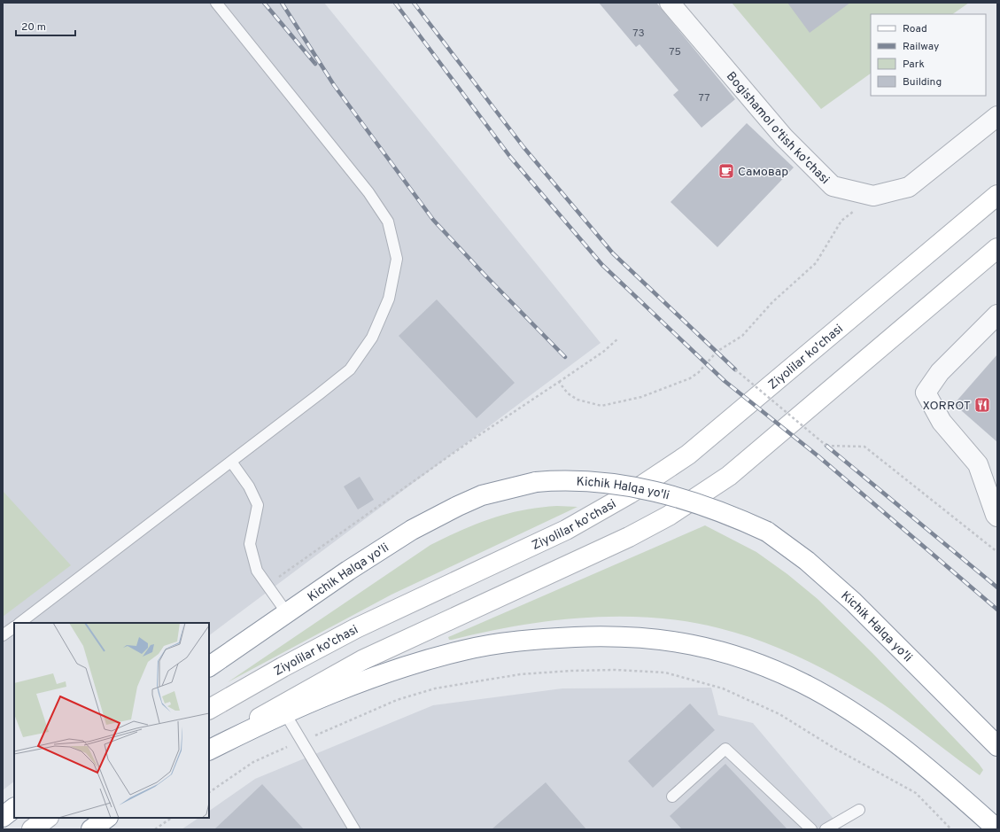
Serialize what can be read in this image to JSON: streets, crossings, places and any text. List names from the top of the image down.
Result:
{
  "streets": {
    "main road": ["Ziyolilar ko'chasi", "Kichik Halqa yo'li"],
    "street": ["Bogishamol o'tish ko'chasi"]
  },
  "places": {
    "cafe": ["Самовар"],
    "restaurant": ["XORROT"]
  },
  "house_numbers": ["73", "75", "77"],
  "legend": [
    "Road",
    "Railway",
    "Park",
    "Building"
  ],
  "scale_bar": "20 m"
}
